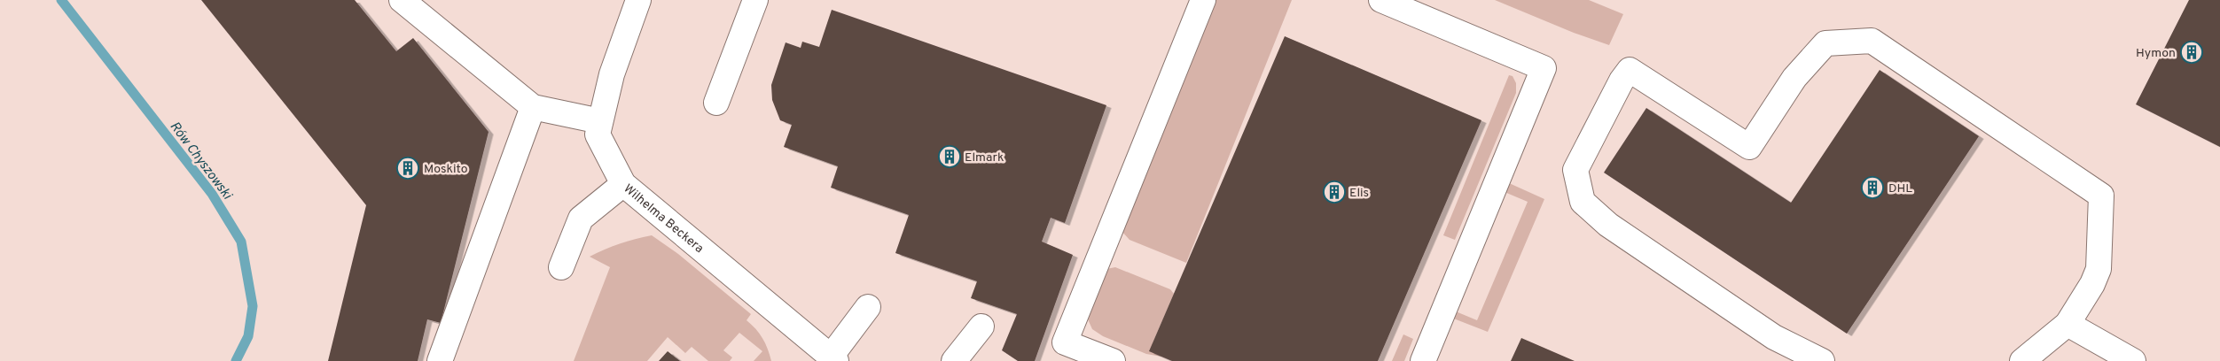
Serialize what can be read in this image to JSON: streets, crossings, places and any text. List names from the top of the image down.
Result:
{
  "streets": {
    "street": ["Wilhelma Beckera"]
  },
  "water": ["Rów Chyszowski"],
  "places": {
    "building": [
      "Hymon",
      "Elmark",
      "Moskito",
      "DHL",
      "Elis"
    ]
  }
}
